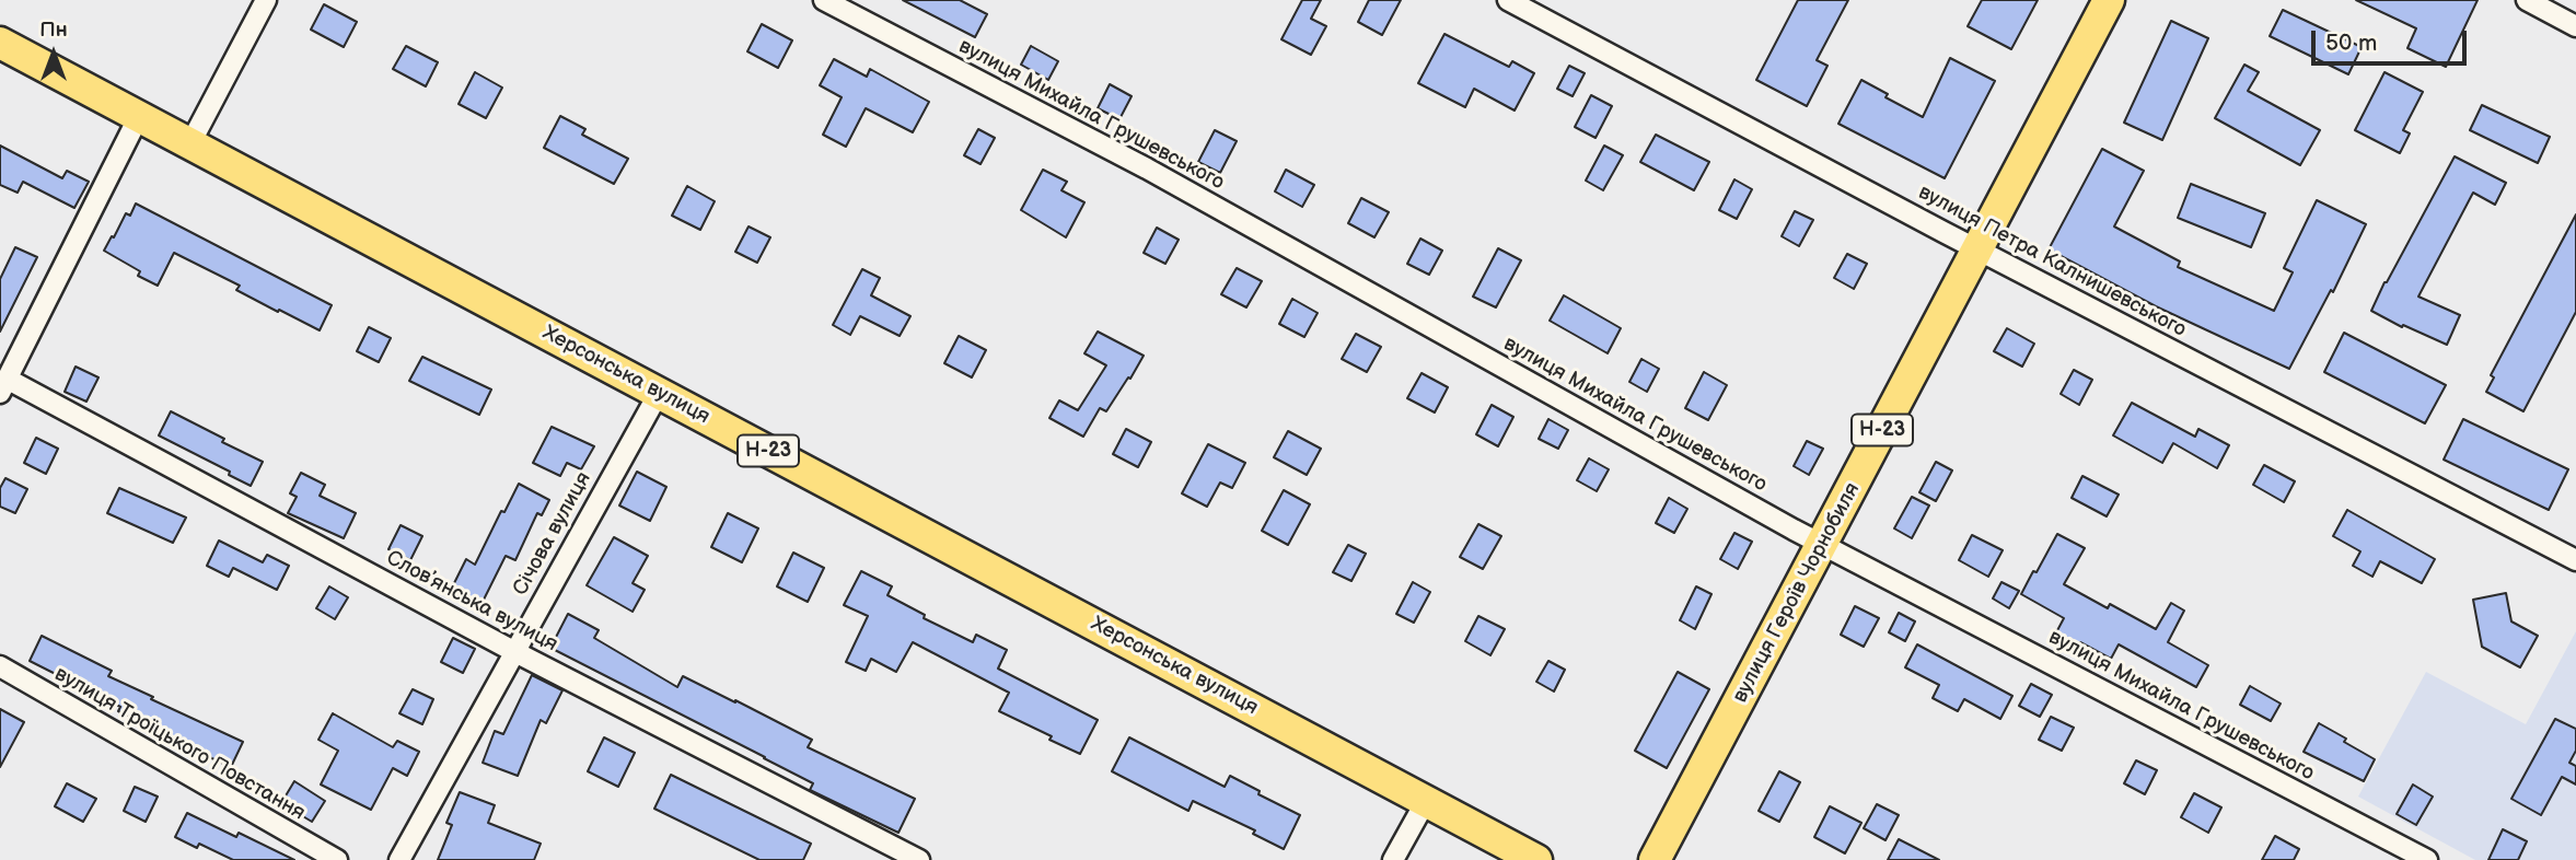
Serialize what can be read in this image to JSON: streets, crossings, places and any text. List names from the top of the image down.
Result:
{
  "streets": {
    "main road": ["Херсонська вулиця", "Н-23", "вулиця Героїв Чорнобиля"],
    "street": [
      "вулиця Михайла Грушевського",
      "вулиця Петра Калнишевського",
      "Січова вулиця",
      "Словʼянська вулиця",
      "вулиця Троїцького Повстання"
    ]
  },
  "crossings": [
    ["вулиця Михайла Грушевського", "вулиця Героїв Чорнобиля"],
    ["вулиця Петра Калнишевського", "вулиця Героїв Чорнобиля"],
    ["Херсонська вулиця", "Січова вулиця"],
    ["Січова вулиця", "Словʼянська вулиця"]
  ],
  "scale_bar": "50 m",
  "north": "top"
}
